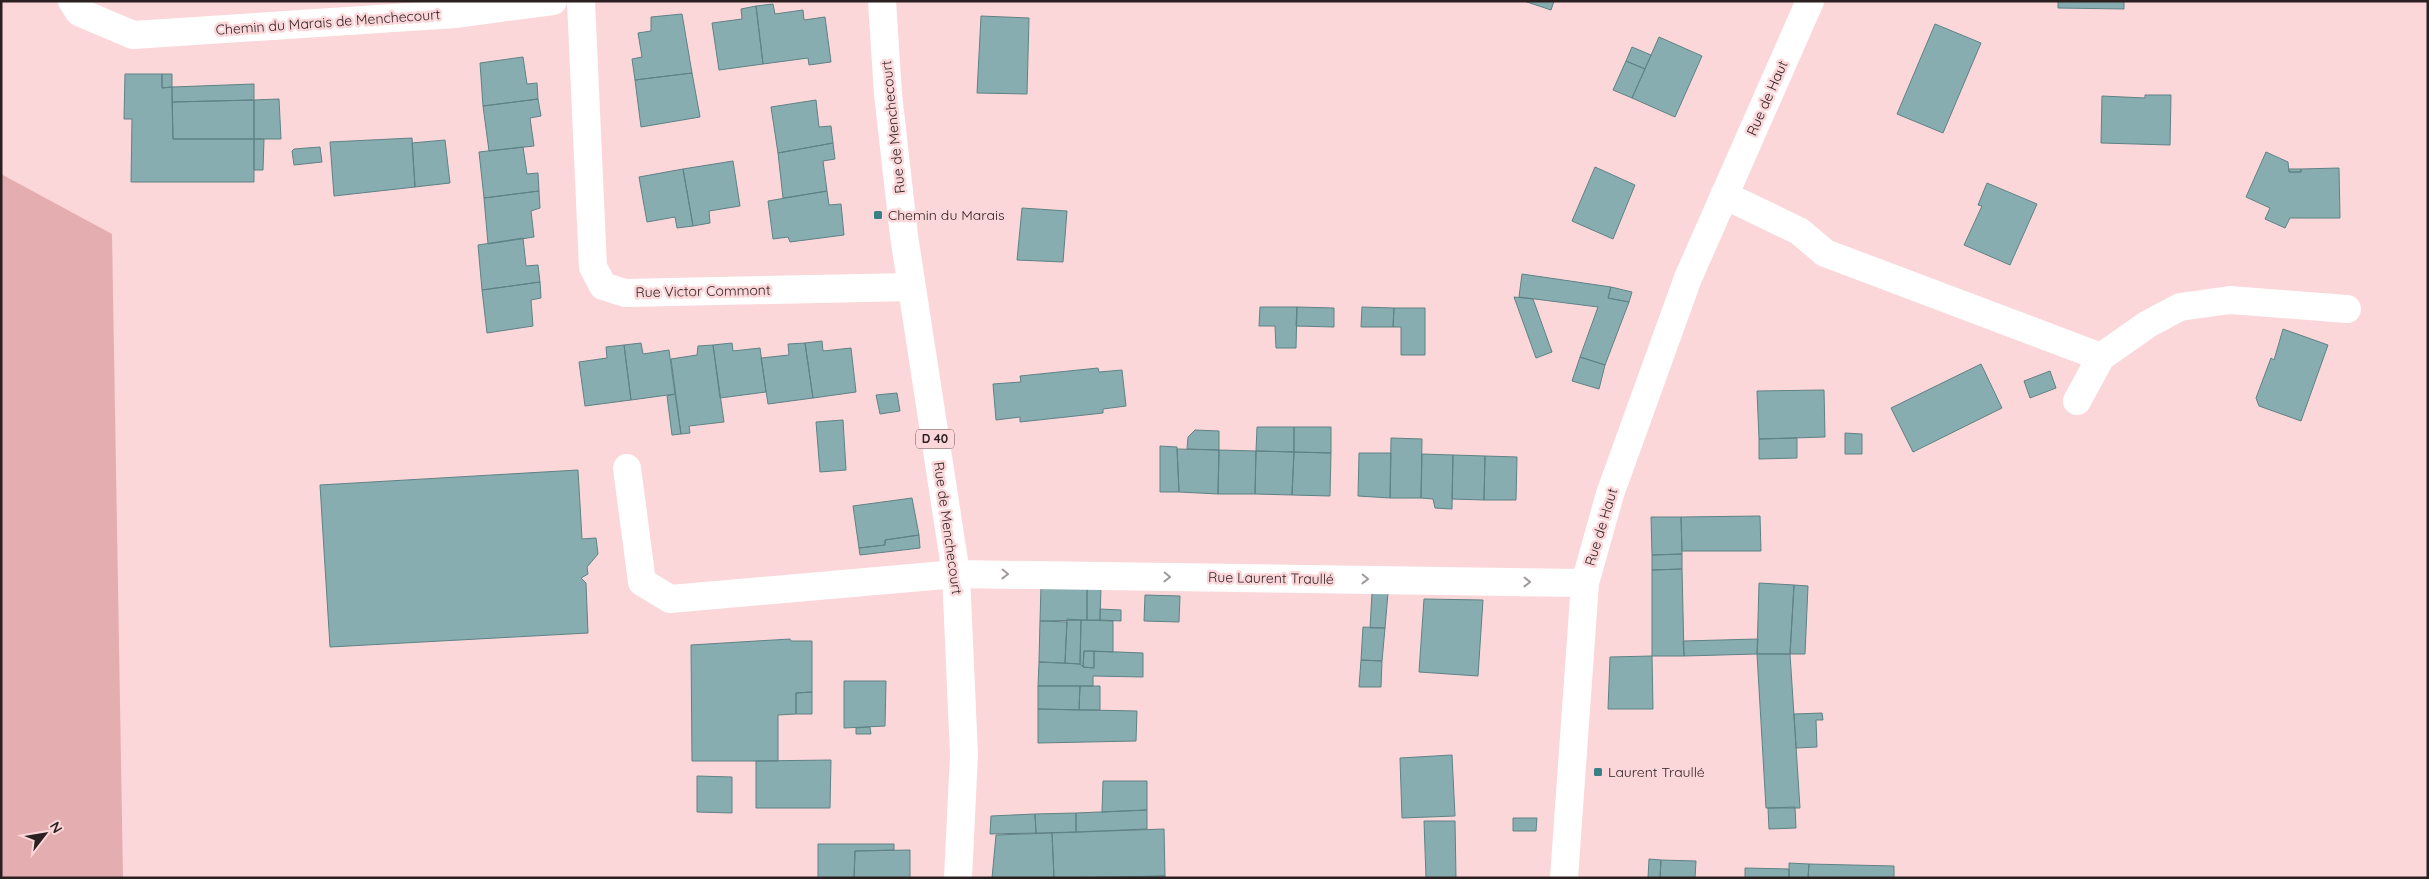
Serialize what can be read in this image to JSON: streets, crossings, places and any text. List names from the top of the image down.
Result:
{
  "streets": {
    "street": [
      "Chemin du Marais de Menchecourt",
      "Rue de Haut",
      "Rue de Menchecourt",
      "Rue Victor Commont",
      "D 40",
      "Rue Laurent Traullé"
    ]
  },
  "crossings": [
    ["Rue de Haut", "Rue Laurent Traullé"],
    ["Rue de Menchecourt", "Rue Victor Commont"],
    ["Rue de Menchecourt", "Rue Laurent Traullé"]
  ],
  "one_way": ["Rue Laurent Traullé"],
  "places": {
    "transit": ["Chemin du Marais", "Laurent Traullé"]
  },
  "north": "top right"
}
